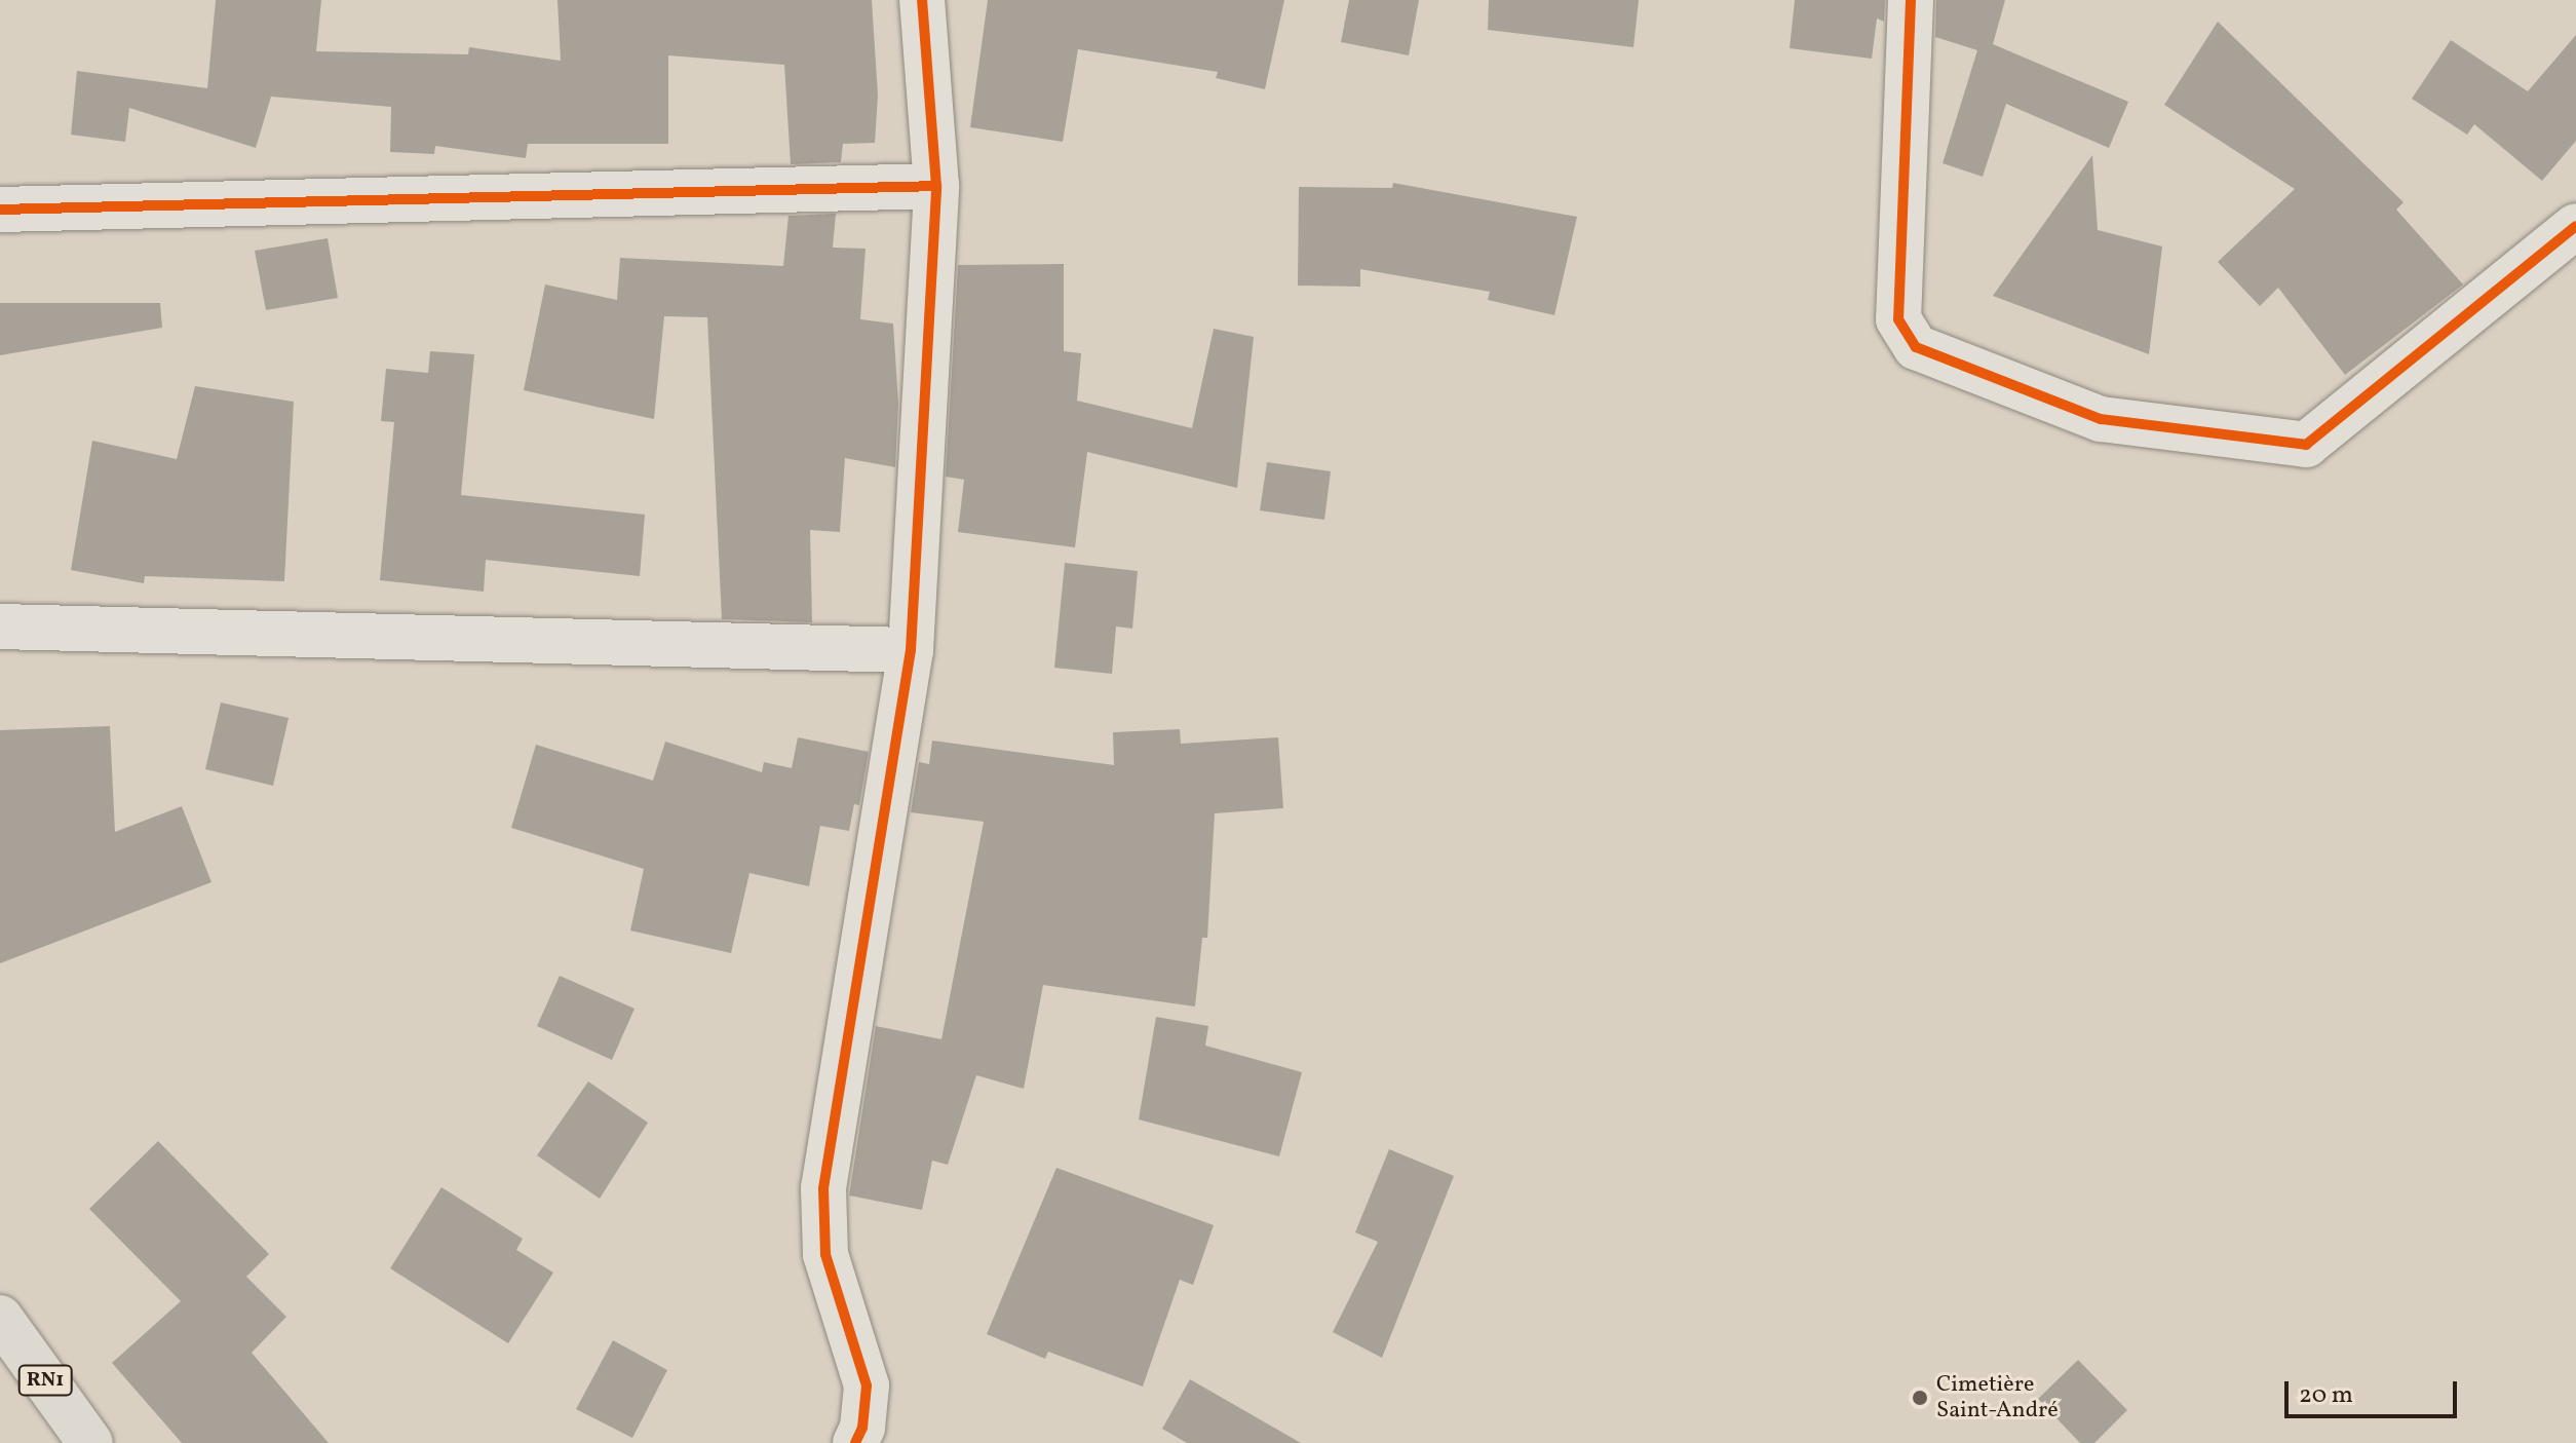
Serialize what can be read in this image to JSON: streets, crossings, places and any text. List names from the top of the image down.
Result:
{
  "streets": {
    "highway": ["RN1"]
  },
  "places": ["Cimetière Saint-André"],
  "scale_bar": "20 m"
}
